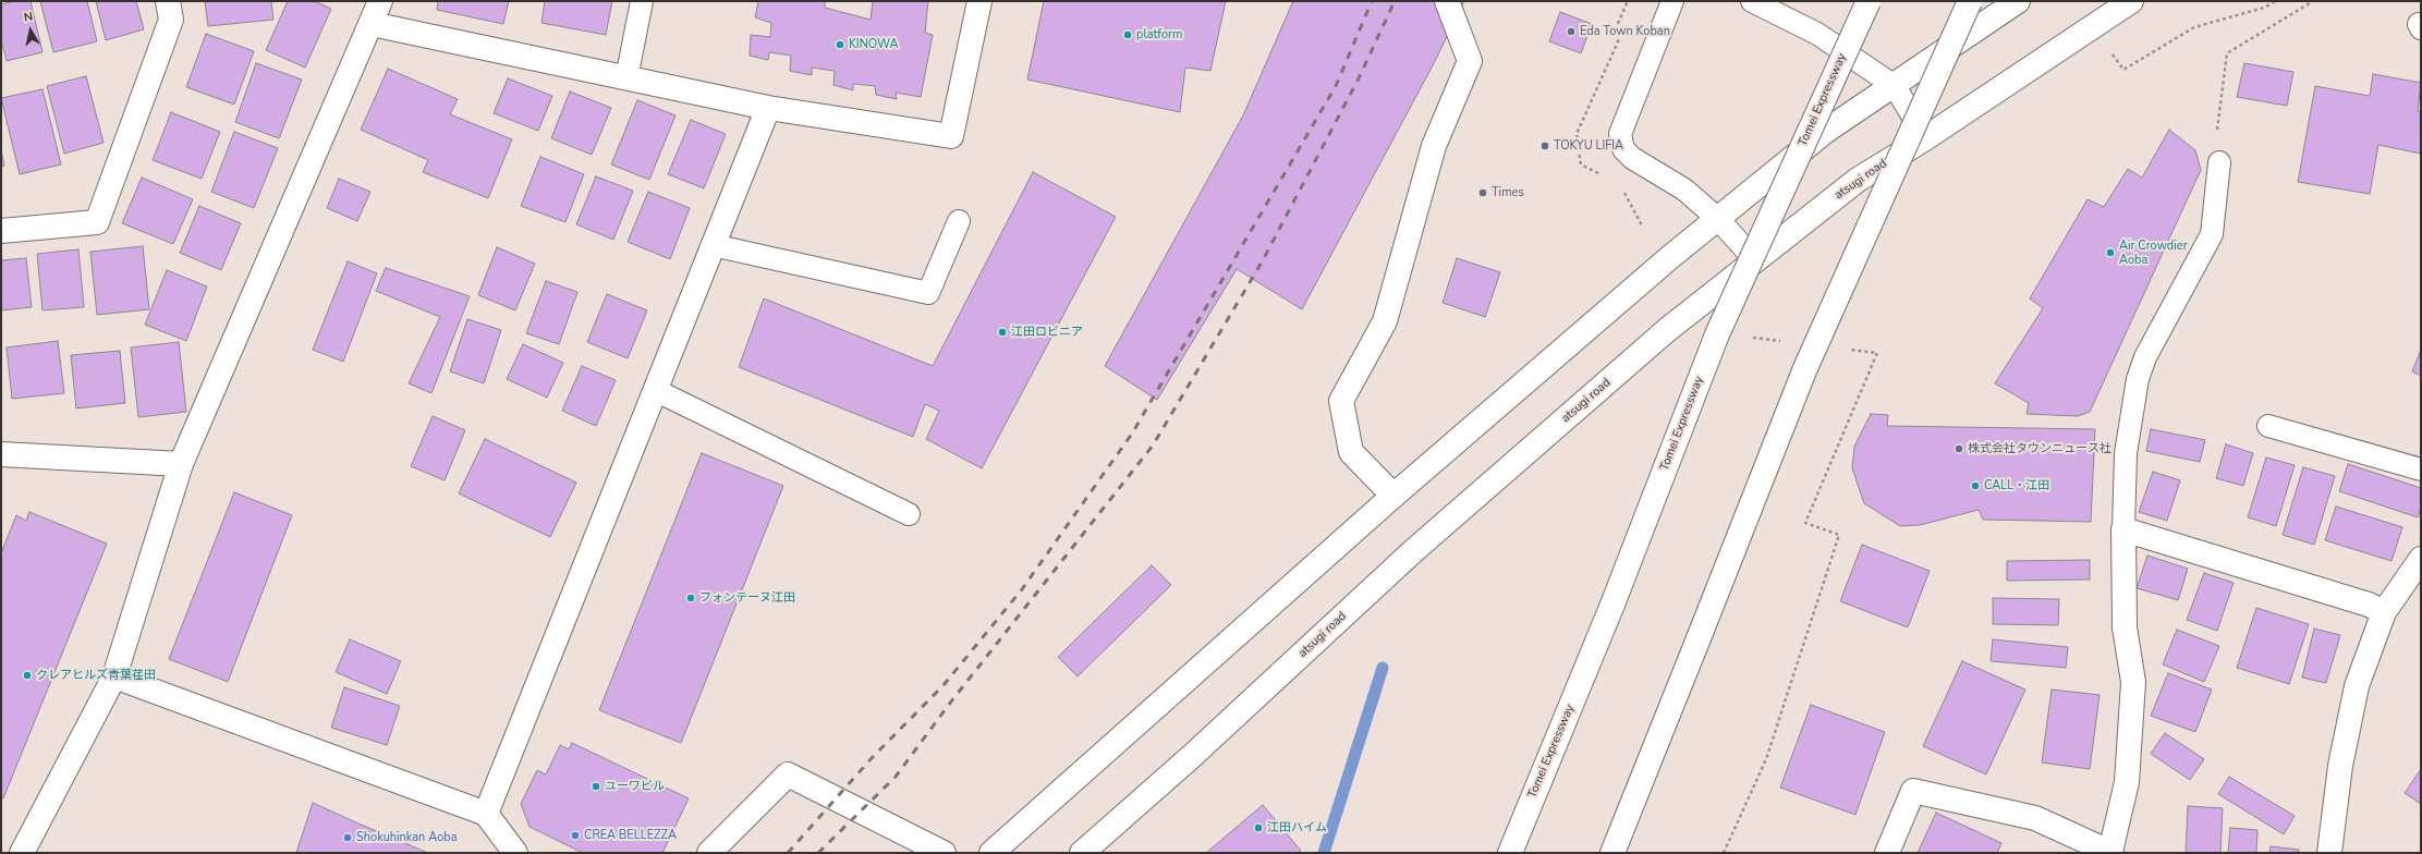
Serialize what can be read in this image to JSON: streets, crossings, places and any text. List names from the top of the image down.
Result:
{
  "streets": {
    "main road": ["Tomei Expressway", "atsugi road"]
  },
  "places": [
    "Eda Town Koban",
    "platform",
    "KINOWA",
    "TOKYU LIFIA",
    "Times",
    "Air Crowdier Aoba",
    "江田ロビニア",
    "株式会社タウンニュース社",
    "CALL・江田",
    "フォンテーヌ江田",
    "クレアヒルズ青葉荏田",
    "ユーワビル",
    "江田ハイム",
    "CREA BELLEZZA",
    "Shokuhinkan Aoba"
  ],
  "north": "top"
}
